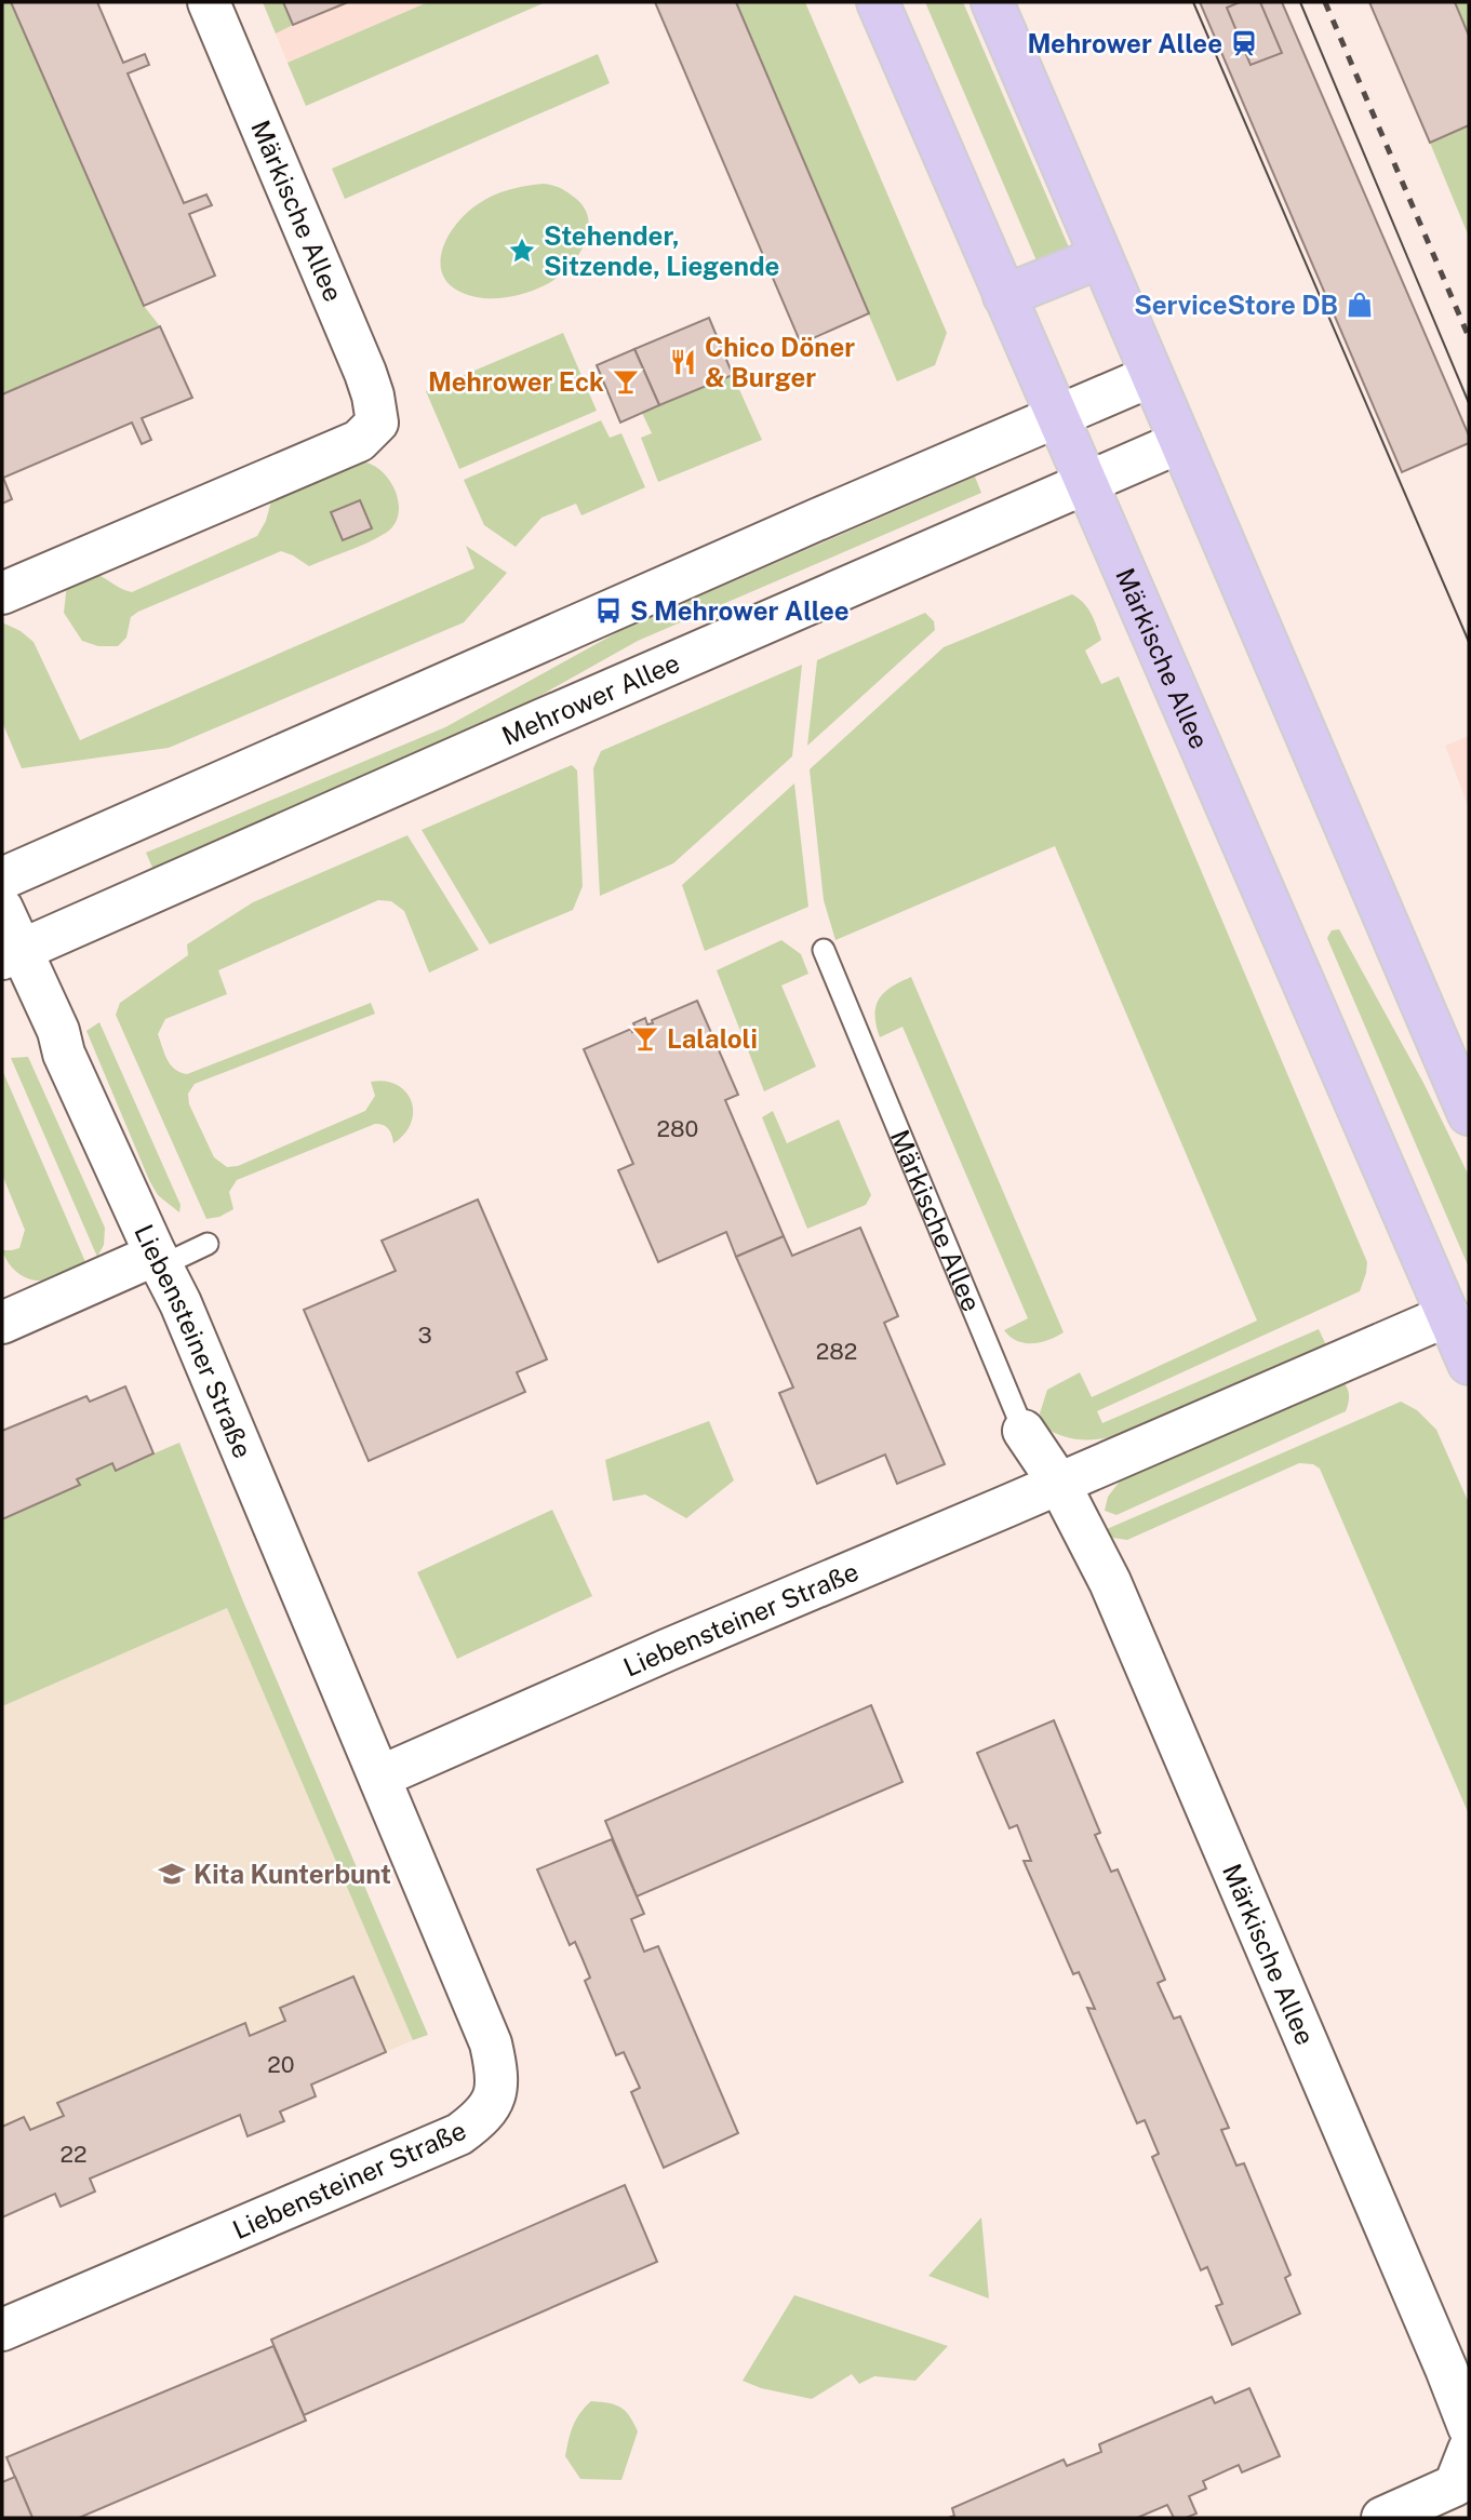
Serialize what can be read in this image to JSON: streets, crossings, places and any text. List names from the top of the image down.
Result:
{
  "streets": {
    "main road": ["Märkische Allee"],
    "street": ["Mehrower Allee", "Liebensteiner Straße"]
  },
  "crossings": [
    ["Märkische Allee", "Mehrower Allee"],
    ["Märkische Allee", "Liebensteiner Straße"],
    ["Mehrower Allee", "Liebensteiner Straße"]
  ],
  "places": {
    "station": ["Mehrower Allee"],
    "place": ["Stehender, Sitzende, Liegende"],
    "shop": ["ServiceStore DB"],
    "restaurant": ["Chico Döner & Burger"],
    "bar": ["Mehrower Eck", "Lalaloli"],
    "bus stop": ["S Mehrower Allee"],
    "school or university": ["Kita Kunterbunt"]
  },
  "house_numbers": [
    "280",
    "3",
    "282",
    "20",
    "22"
  ]
}
